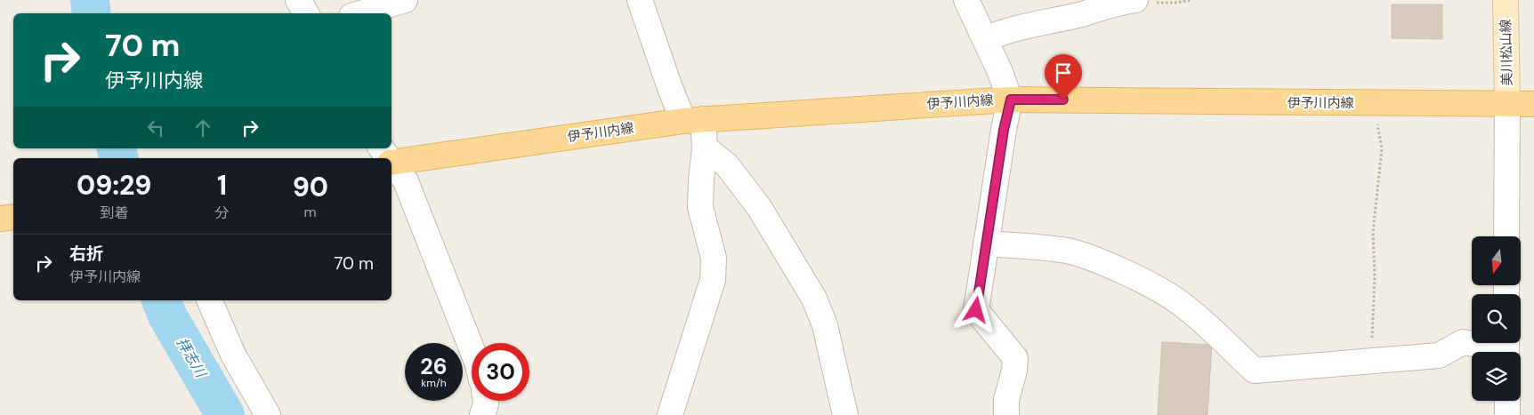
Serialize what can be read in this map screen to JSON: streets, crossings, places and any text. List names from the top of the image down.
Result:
{
  "streets": {
    "main road": ["美川松山線", "伊予川内線"]
  },
  "crossings": [
    ["美川松山線", "伊予川内線"]
  ],
  "water": ["拝志川"],
  "north": "bottom",
  "page": {
    "turn": ["70 m", "伊予川内線"],
    "eta": [
      "09:29",
      "到着",
      "1",
      "分",
      "90",
      "m"
    ],
    "list": [
      {
        "name": "右折",
        "note": "伊予川内線",
        "value": "70 m"
      }
    ],
    "speed": "26 km/h",
    "limit": "30"
  }
}
